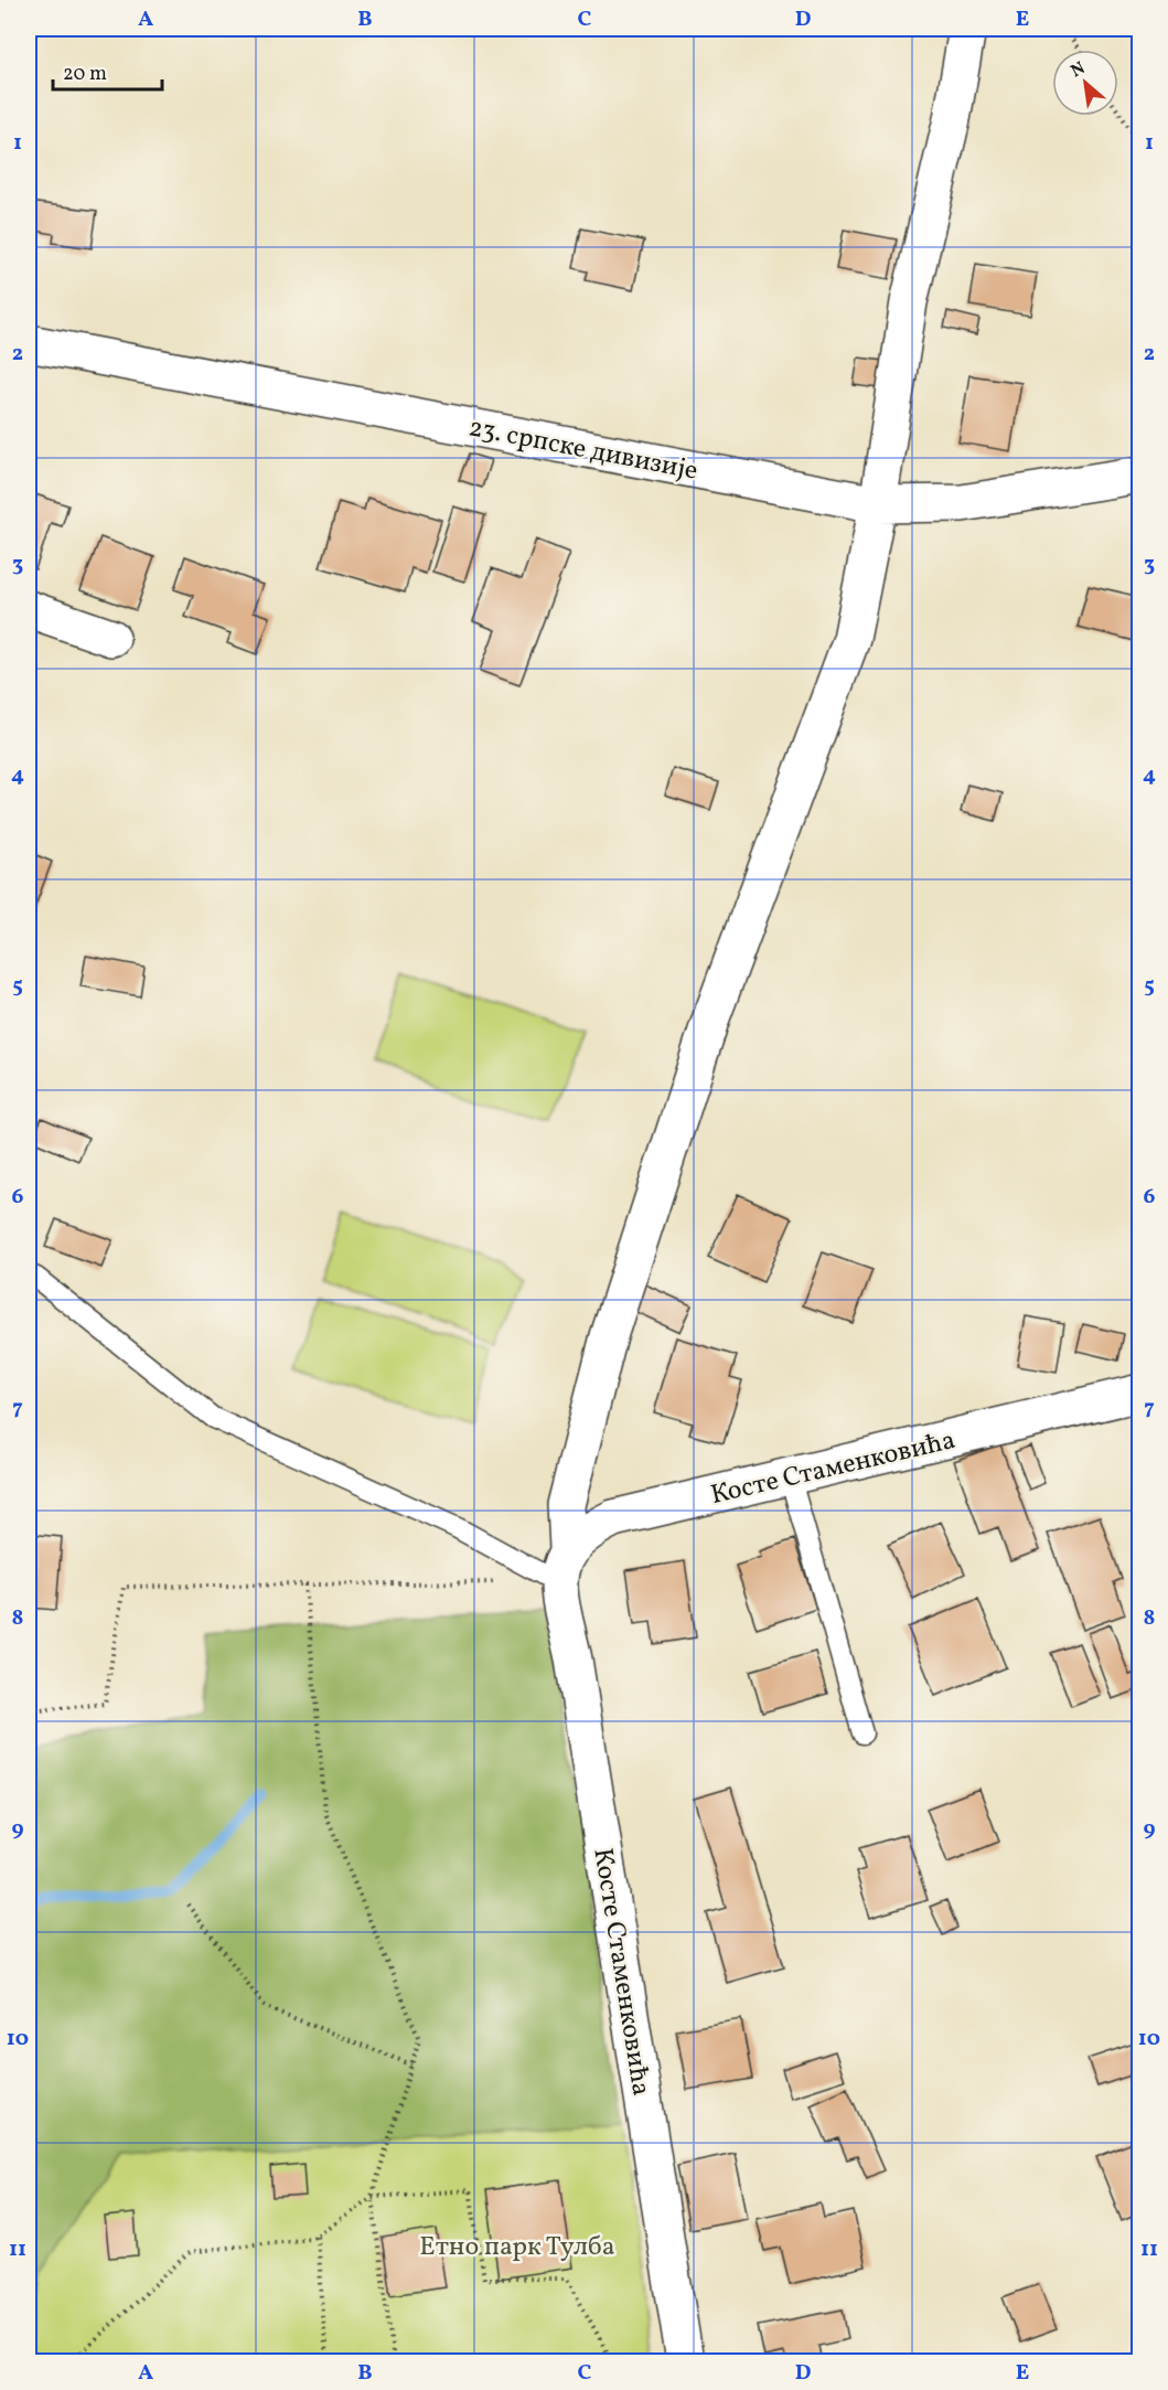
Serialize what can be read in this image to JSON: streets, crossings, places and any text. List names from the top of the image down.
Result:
{
  "streets": {
    "street": ["23. српске дивизије", "Косте Стаменковића"]
  },
  "parks": ["Етно парк Тулба"],
  "scale_bar": "20 m",
  "north": "top left",
  "grid": {
    "columns": [
      "A",
      "B",
      "C",
      "D",
      "E"
    ],
    "rows": [
      "1",
      "2",
      "3",
      "4",
      "5",
      "6",
      "7",
      "8",
      "9",
      "10",
      "11"
    ]
  }
}
